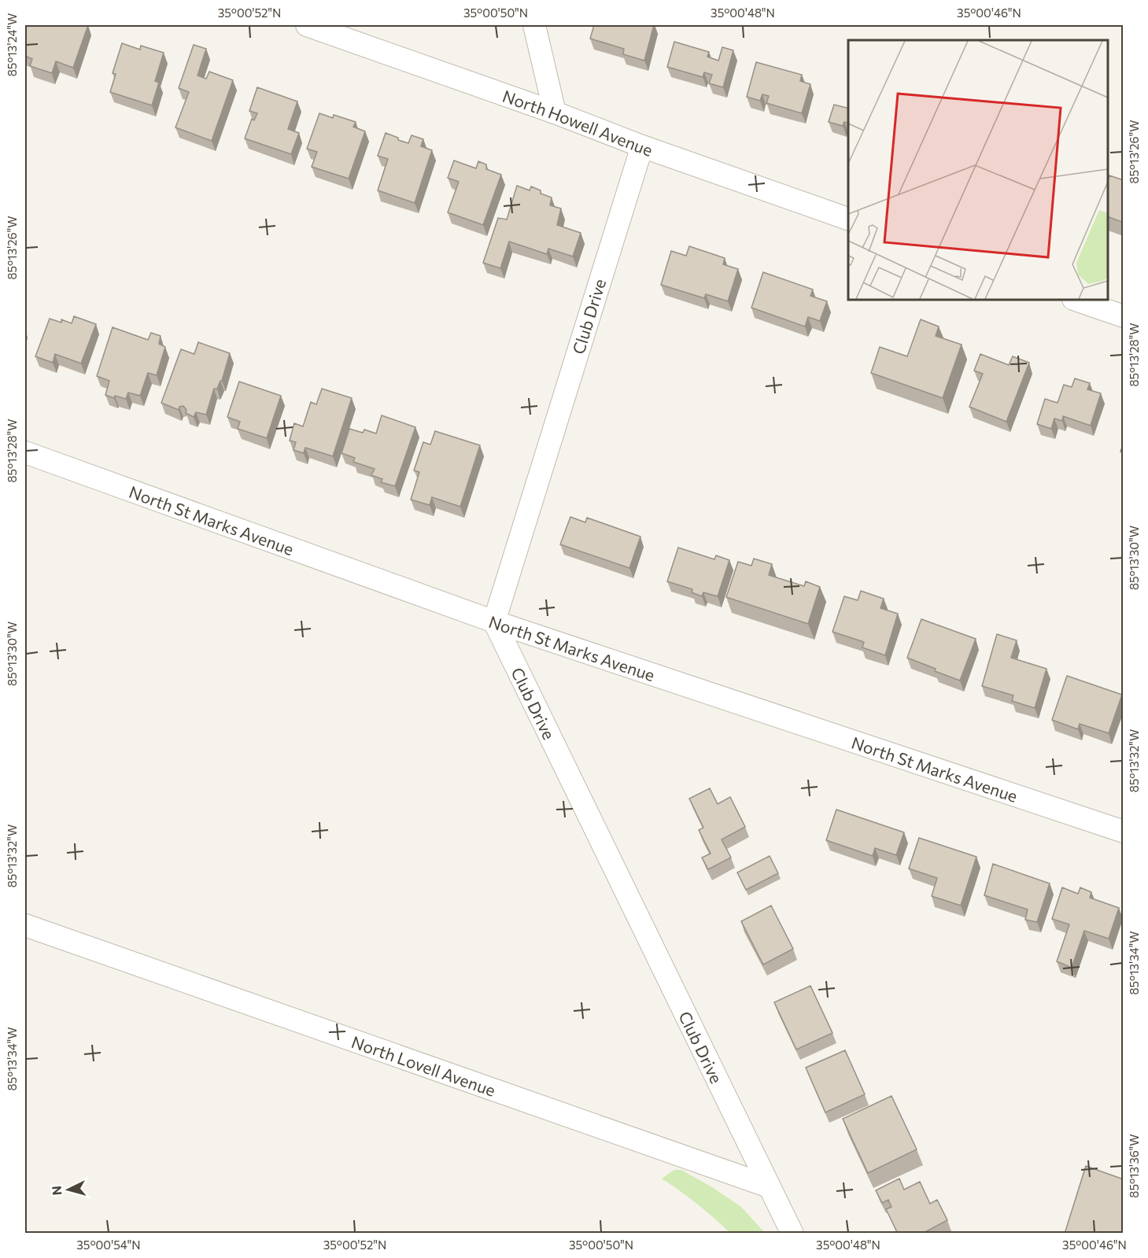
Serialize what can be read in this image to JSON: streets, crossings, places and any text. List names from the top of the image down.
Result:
{
  "streets": {
    "street": [
      "North Howell Avenue",
      "Club Drive",
      "North St Marks Avenue",
      "North Lovell Avenue"
    ]
  },
  "crossings": [
    ["North Howell Avenue", "Club Drive"],
    ["Club Drive", "North St Marks Avenue"],
    ["Club Drive", "North Lovell Avenue"]
  ],
  "north": "left",
  "coordinates": [
    "35°00'52\"N",
    "35°00'50\"N",
    "35°00'48\"N",
    "35°00'46\"N",
    "85°13'24\"W",
    "85°13'26\"W",
    "85°13'28\"W",
    "85°13'30\"W",
    "85°13'32\"W",
    "85°13'34\"W",
    "85°13'36\"W",
    "35°00'54\"N"
  ]
}
